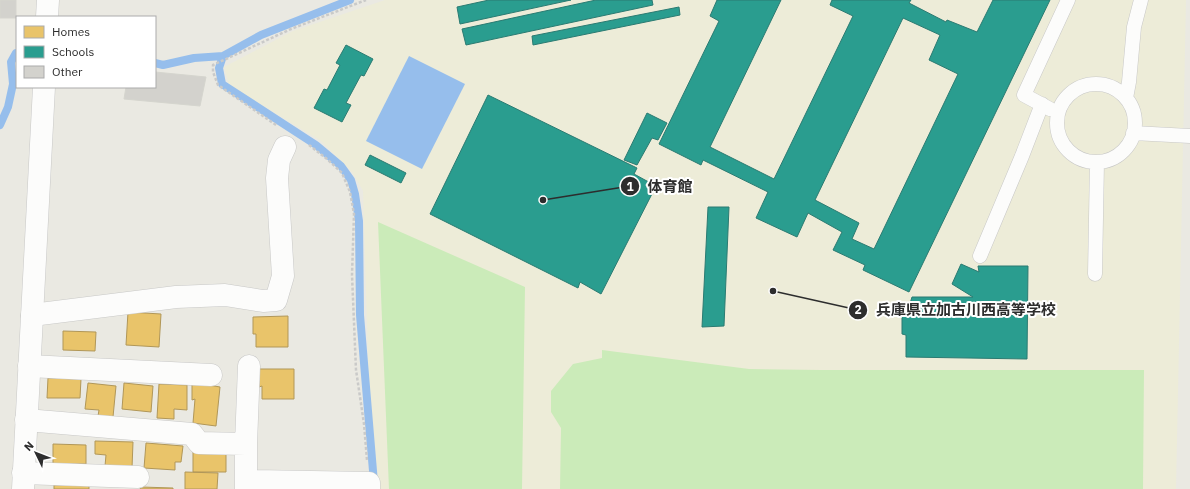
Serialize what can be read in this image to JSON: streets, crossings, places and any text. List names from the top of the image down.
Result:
{
  "places": ["体育館", "兵庫県立加古川西高等学校"],
  "legend": ["Homes", "Schools", "Other"],
  "north": "top left"
}
